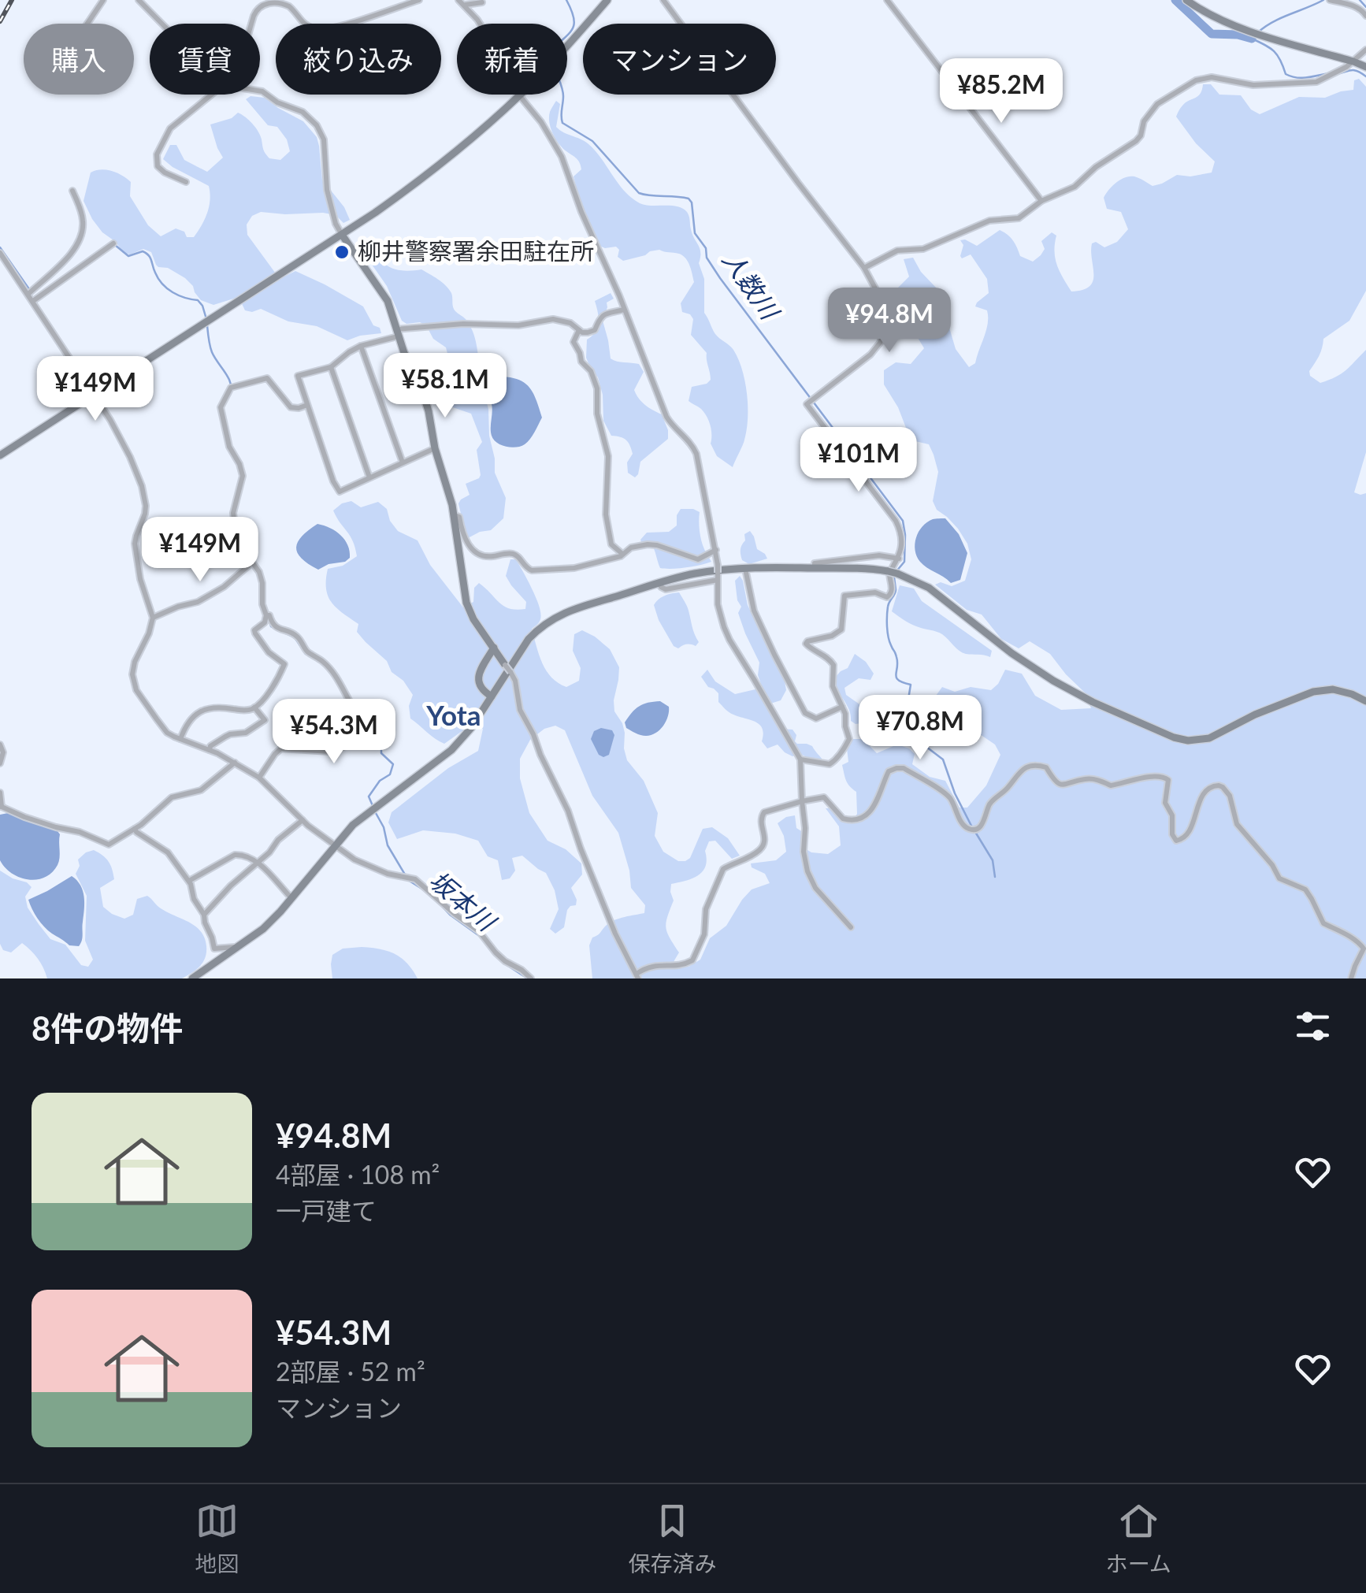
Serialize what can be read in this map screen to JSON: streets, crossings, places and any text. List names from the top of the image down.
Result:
{
  "districts": ["Yota"],
  "water": ["人数川", "坂本川"],
  "places": ["柳井警察署余田駐在所"],
  "page": {
    "chip": [
      "購入",
      "賃貸",
      "絞り込み",
      "新着",
      "マンション"
    ],
    "price": [
      "¥85.2M",
      "¥94.8M",
      "¥58.1M",
      "¥149M",
      "¥101M",
      "¥149M",
      "¥70.8M",
      "¥54.3M"
    ],
    "heading": "8件の物件",
    "list": [
      {
        "name": "¥94.8M",
        "note": "4部屋 · 108 m² · 一戸建て"
      },
      {
        "name": "¥54.3M",
        "note": "2部屋 · 52 m² · マンション"
      }
    ],
    "tabs": ["地図", "保存済み", "ホーム"]
  }
}
